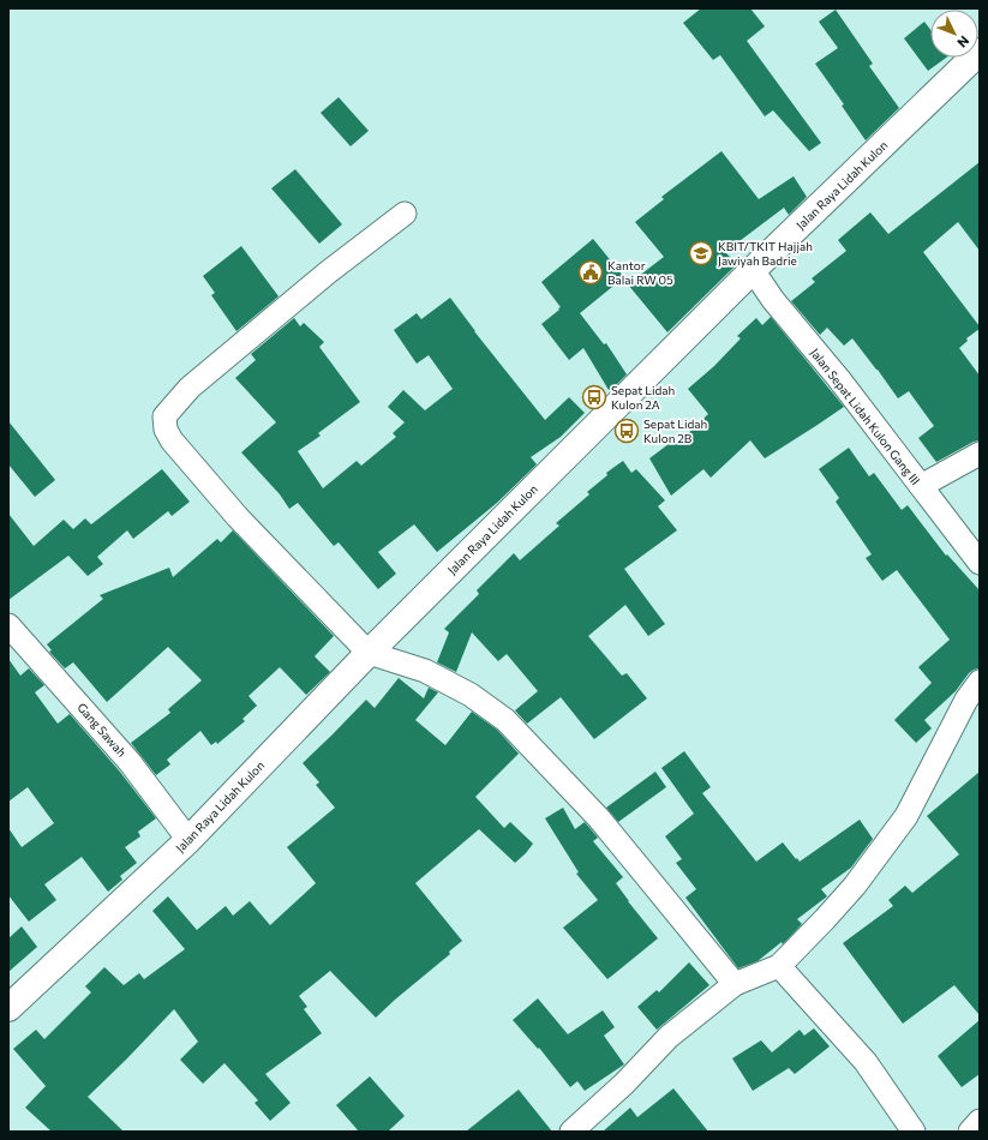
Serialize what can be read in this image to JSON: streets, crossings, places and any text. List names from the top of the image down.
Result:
{
  "streets": {
    "main road": ["Jalan Raya Lidah Kulon"],
    "street": ["Jalan Sepat Lidah Kulon Gang III", "Gang Sawah"]
  },
  "crossings": [
    ["Jalan Raya Lidah Kulon", "Jalan Sepat Lidah Kulon Gang III"],
    ["Jalan Raya Lidah Kulon", "Gang Sawah"]
  ],
  "places": {
    "school or university": ["KBIT/TKIT Hajjah Jawiyah Badrie"],
    "public building": ["Kantor Balai RW 05"],
    "bus stop": ["Sepat Lidah Kulon 2A", "Sepat Lidah Kulon 2B"]
  },
  "north": "bottom right"
}
